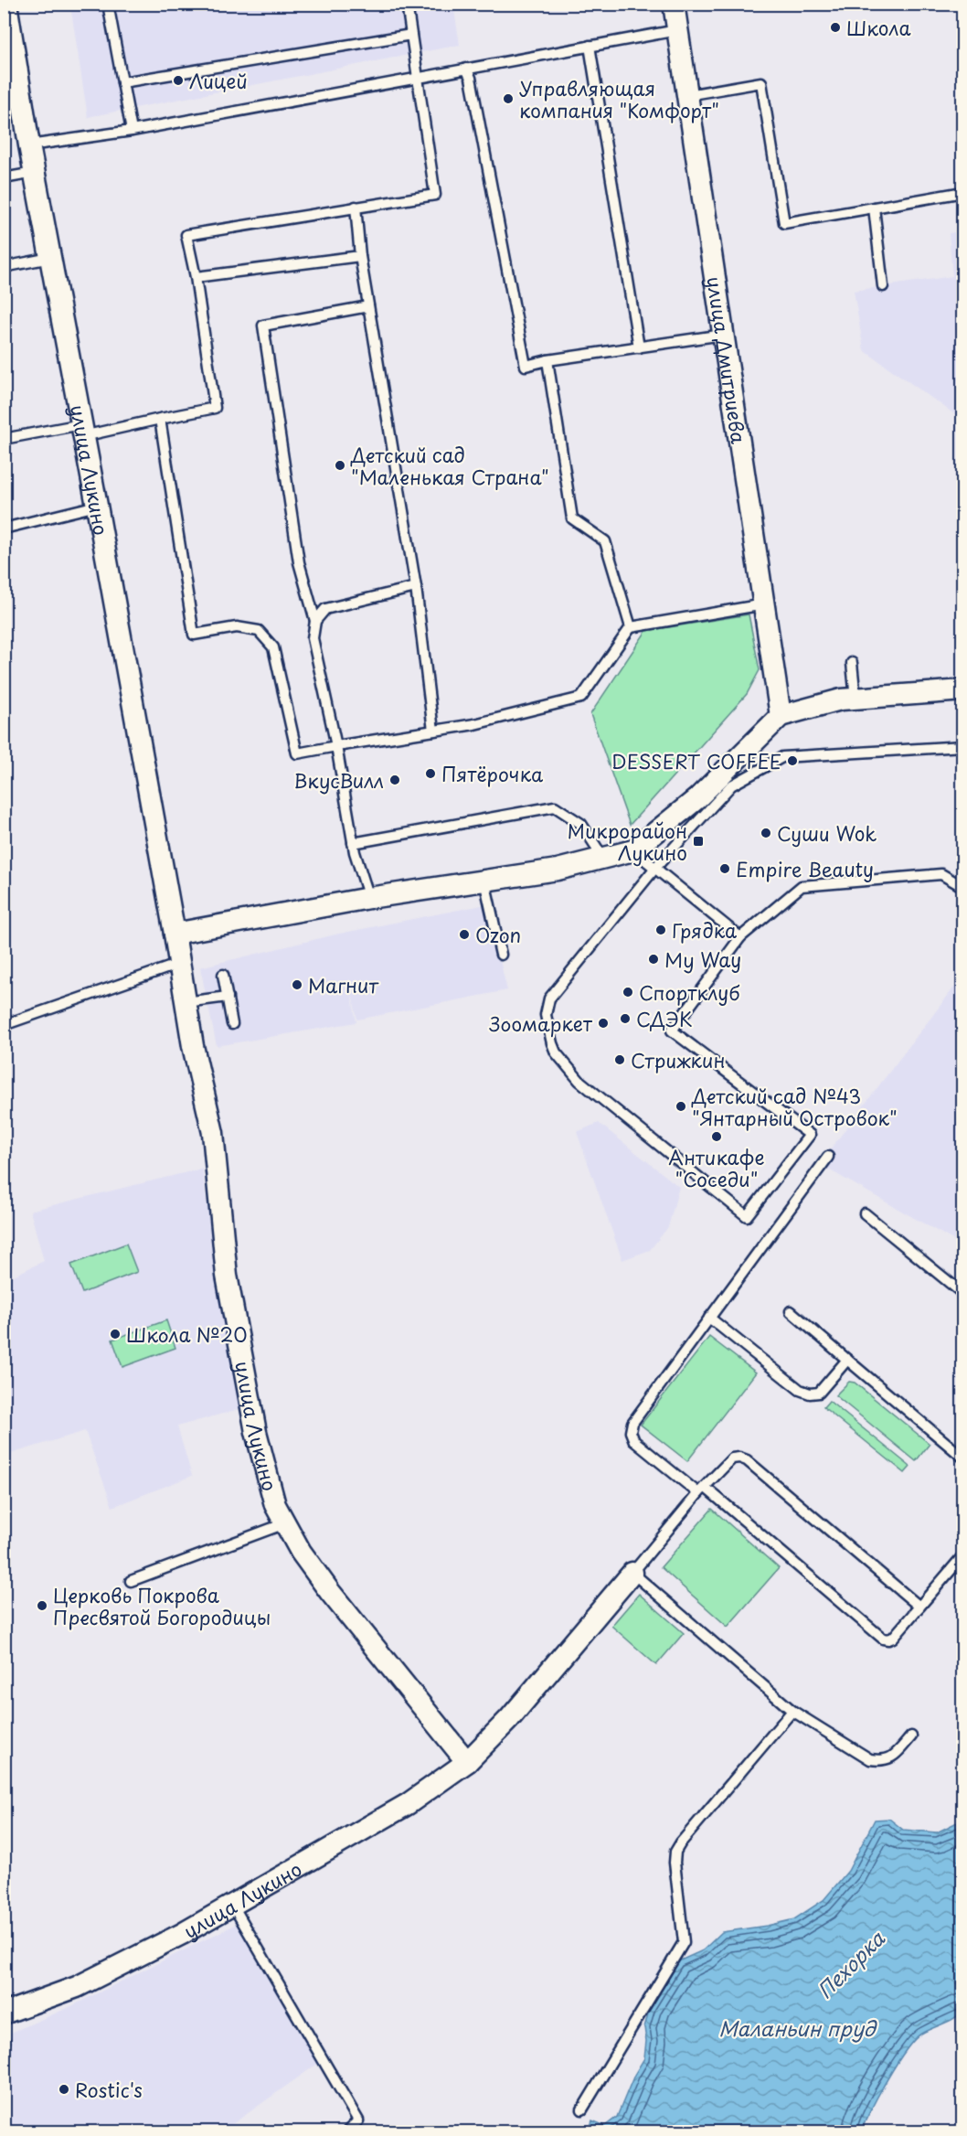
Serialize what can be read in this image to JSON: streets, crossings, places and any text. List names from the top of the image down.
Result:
{
  "streets": {
    "street": ["улица Дмитриева", "улица Лукино"]
  },
  "water": ["Пехорка", "Маланьин пруд"],
  "places": {
    "other": [
      "Школа",
      "Лицей",
      "Управляющая компания \"Комфорт\"",
      "Детский сад \"Маленькая Страна\"",
      "DESSERT COFFEE",
      "Пятёрочка",
      "ВкусВилл",
      "Суши Wok",
      "Empire Beauty",
      "Грядка",
      "Ozon",
      "My Way",
      "Магнит",
      "Спортклуб",
      "СДЭК",
      "Зоомаркет",
      "Стрижкин",
      "Детский сад №43 \"Янтарный Островок\"",
      "Антикафе \"Соседи\"",
      "Школа №20",
      "Церковь Покрова Пресвятой Богородицы",
      "Rostic's"
    ],
    "transit": ["Микрорайон Лукино"]
  }
}
